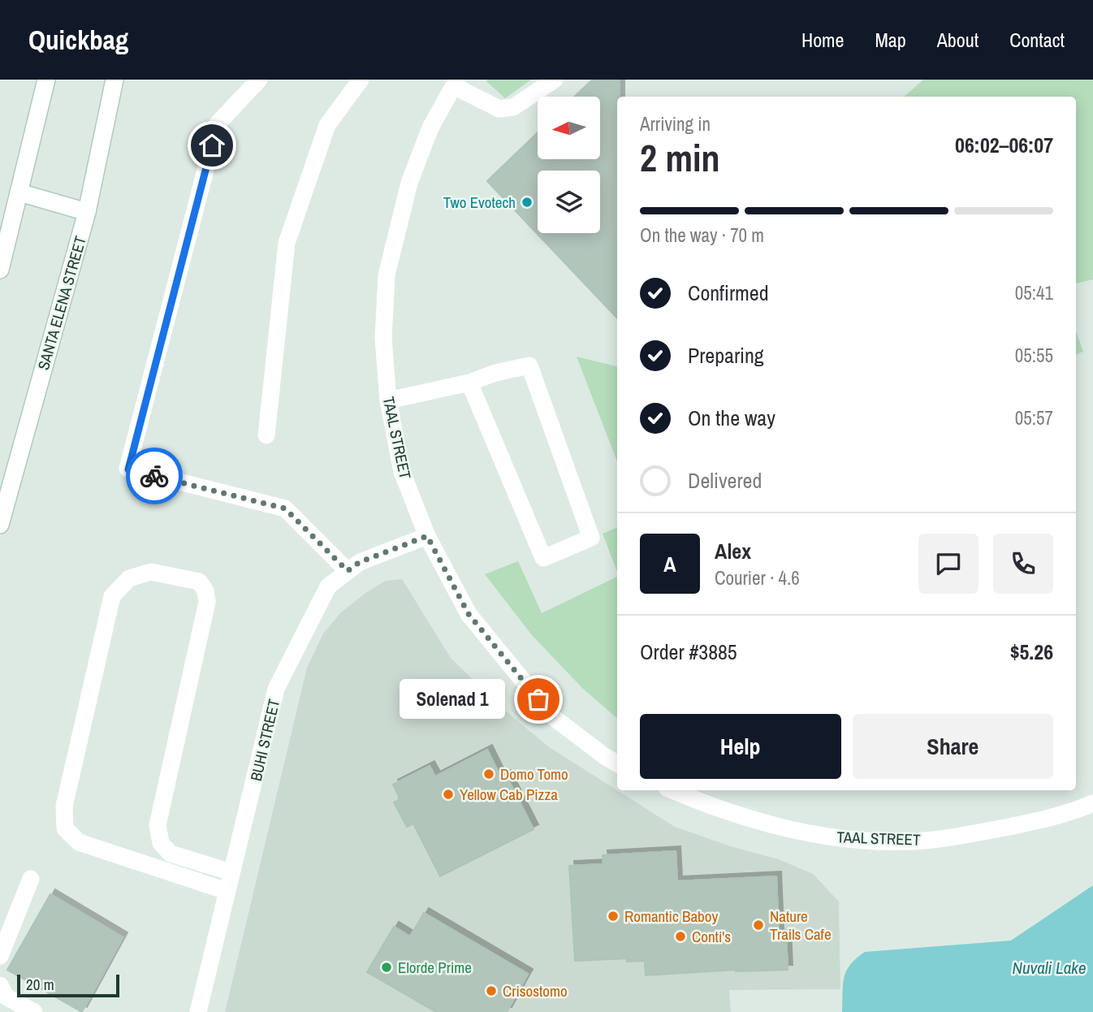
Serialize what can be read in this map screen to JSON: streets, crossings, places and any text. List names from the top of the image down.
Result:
{
  "streets": {
    "street": ["SANTA ELENA STREET", "TAAL STREET", "BUHI STREET"]
  },
  "crossings": [
    ["TAAL STREET", "BUHI STREET"]
  ],
  "water": ["Nuvali Lake"],
  "places": [
    "Two Evotech",
    "Solenad 1",
    "Domo Tomo",
    "Yellow Cab Pizza",
    "Romantic Baboy",
    "Nature Trails Cafe",
    "Conti's",
    "Elorde Prime",
    "Crisostomo"
  ],
  "scale_bar": "20 m",
  "north": "left",
  "page": {
    "header": "Quickbag",
    "nav": [
      "Home",
      "Map",
      "About",
      "Contact"
    ],
    "heading": ["2 min", "Arriving in", "06:02–06:07"],
    "panel": [
      "Alex",
      "Courier · 4.6",
      "Order #3885",
      "$5.26"
    ],
    "bar": "On the way · 70 m",
    "list": [
      ["Confirmed", "05:41"],
      ["Preparing", "05:55"],
      ["On the way", "05:57"],
      "Delivered"
    ],
    "round": "A",
    "bubble": "Solenad 1",
    "buttons": ["Help", "Share"],
    "scale": "20 m"
  }
}
